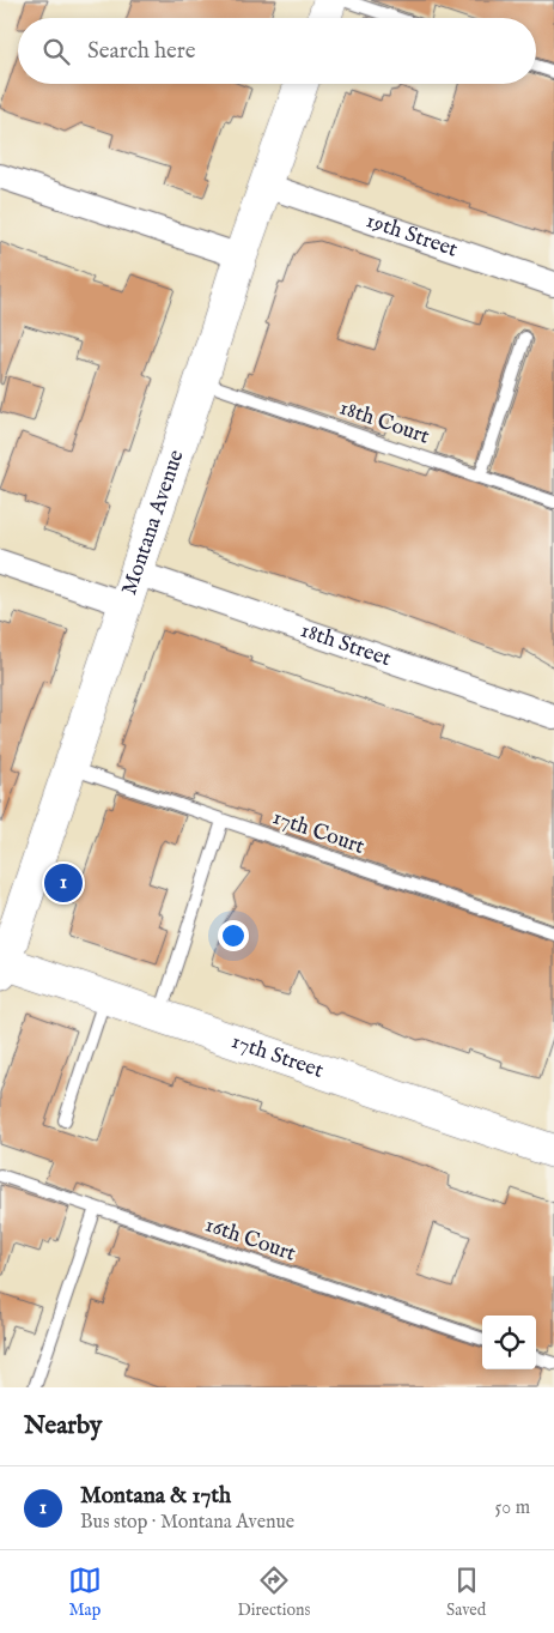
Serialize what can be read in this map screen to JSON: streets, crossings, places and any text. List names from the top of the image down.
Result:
{
  "streets": {
    "street": [
      "19th Street",
      "Montana Avenue",
      "18th Street",
      "17th Street"
    ],
    "lane": ["18th Court", "17th Court", "16th Court"]
  },
  "crossings": [
    ["19th Street", "Montana Avenue"],
    ["18th Court", "Montana Avenue"],
    ["Montana Avenue", "18th Street"],
    ["Montana Avenue", "17th Court"],
    ["Montana Avenue", "17th Street"]
  ],
  "page": {
    "search": "Search here",
    "pins": "1",
    "heading": "Nearby",
    "list": [
      {
        "mark": "1",
        "name": "Montana & 17th",
        "note": "Bus stop · Montana Avenue",
        "value": "50 m"
      }
    ],
    "nav": ["Map", "Directions", "Saved"]
  }
}
